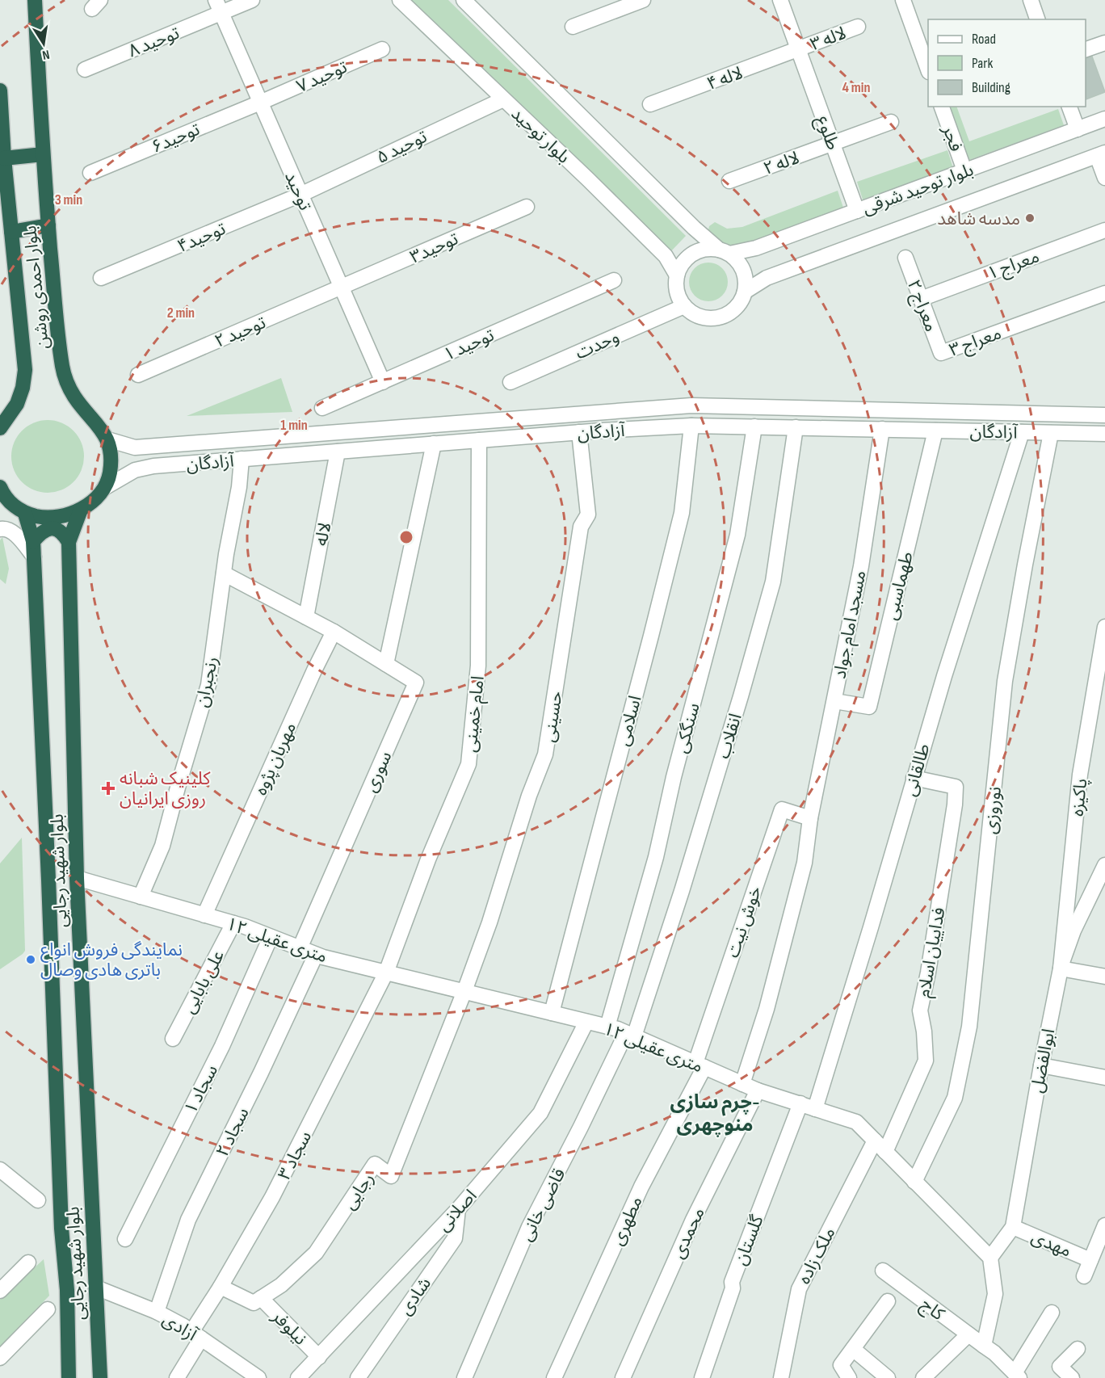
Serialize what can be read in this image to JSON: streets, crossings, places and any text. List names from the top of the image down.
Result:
{
  "streets": {
    "highway": ["بلوار احمدی روشن", "بلوار شهید رجایی"],
    "street": [
      "لاله ۳",
      "توحید ۸",
      "توحید ۷",
      "لاله ۴",
      "طلوع",
      "بلوار توحید",
      "توحید۶",
      "فجر",
      "توحید ۵",
      "لاله ۲",
      "بلوار توحید شرقی",
      "توحید",
      "توحید۴",
      "توحید۳",
      "معراج ۱",
      "معراج ۲",
      "توحید ۲",
      "معراج ۳",
      "توحید ۱",
      "وحدت",
      "آزادگان",
      "لاله",
      "طهماسبی",
      "مسجد امام جواد",
      "رنجبران",
      "امام خمینی",
      "حسینی",
      "اسلامی",
      "سنگکی",
      "انقلاب",
      "مهربان پژوه",
      "طالقانی",
      "سوری",
      "پاکیزه",
      "نوروزی",
      "خوش نیت",
      "۱۲ متری عقیلی",
      "فداییان اسلام",
      "علی بابایی",
      "ابوالفضل",
      "سجاد ۱",
      "سجاد ۲",
      "سجاد ۳",
      "رجایی",
      "قاضی خانی",
      "اصلانی",
      "مطهری",
      "محمدی",
      "گلستان",
      "مهدی",
      "ملک زاده",
      "شادی",
      "کاج",
      "آزادی",
      "نیلوفر"
    ]
  },
  "crossings": [
    ["لاله ۳", "لاله ۴"],
    ["لاله ۳", "طلوع"],
    ["توحید ۸", "توحید"],
    ["توحید ۷", "توحید۶"],
    ["توحید ۷", "توحید"],
    ["لاله ۴", "طلوع"],
    ["طلوع", "لاله ۲"],
    ["طلوع", "بلوار توحید شرقی"],
    ["بلوار توحید", "توحید ۵"],
    ["بلوار توحید", "بلوار توحید شرقی"],
    ["بلوار توحید", "وحدت"],
    ["توحید۶", "توحید"],
    ["فجر", "بلوار توحید شرقی"],
    ["توحید ۵", "توحید"],
    ["توحید ۵", "توحید۴"],
    ["بلوار توحید شرقی", "وحدت"],
    ["توحید", "توحید۴"],
    ["توحید", "توحید۳"],
    ["توحید", "توحید ۲"],
    ["توحید", "توحید ۱"],
    ["توحید۳", "توحید ۲"],
    ["معراج ۱", "معراج ۳"],
    ["بلوار احمدی روشن", "آزادگان"],
    ["معراج ۲", "معراج ۳"],
    ["آزادگان", "لاله"],
    ["آزادگان", "طهماسبی"],
    ["آزادگان", "مسجد امام جواد"],
    ["آزادگان", "رنجبران"],
    ["آزادگان", "امام خمینی"],
    ["آزادگان", "حسینی"],
    ["آزادگان", "اسلامی"],
    ["آزادگان", "سنگکی"],
    ["آزادگان", "انقلاب"],
    ["آزادگان", "طالقانی"],
    ["آزادگان", "نوروزی"],
    ["طهماسبی", "مسجد امام جواد"],
    ["مسجد امام جواد", "خوش نیت"],
    ["مسجد امام جواد", "۱۲ متری عقیلی"],
    ["رنجبران", "۱۲ متری عقیلی"],
    ["امام خمینی", "۱۲ متری عقیلی"],
    ["امام خمینی", "سجاد ۳"],
    ["حسینی", "۱۲ متری عقیلی"],
    ["حسینی", "رجایی"],
    ["اسلامی", "۱۲ متری عقیلی"],
    ["سنگکی", "۱۲ متری عقیلی"],
    ["انقلاب", "۱۲ متری عقیلی"],
    ["انقلاب", "قاضی خانی"],
    ["مهربان پژوه", "سوری"],
    ["مهربان پژوه", "۱۲ متری عقیلی"],
    ["طالقانی", "۱۲ متری عقیلی"],
    ["طالقانی", "فداییان اسلام"],
    ["سوری", "۱۲ متری عقیلی"],
    ["پاکیزه", "ابوالفضل"],
    ["نوروزی", "۱۲ متری عقیلی"],
    ["بلوار شهید رجایی", "۱۲ متری عقیلی"],
    ["بلوار شهید رجایی", "آزادی"],
    ["خوش نیت", "۱۲ متری عقیلی"],
    ["خوش نیت", "مطهری"],
    ["۱۲ متری عقیلی", "فداییان اسلام"],
    ["۱۲ متری عقیلی", "علی بابایی"],
    ["۱۲ متری عقیلی", "ابوالفضل"],
    ["۱۲ متری عقیلی", "سجاد ۱"],
    ["۱۲ متری عقیلی", "سجاد ۲"],
    ["۱۲ متری عقیلی", "سجاد ۳"],
    ["۱۲ متری عقیلی", "رجایی"],
    ["۱۲ متری عقیلی", "قاضی خانی"],
    ["۱۲ متری عقیلی", "اصلانی"],
    ["۱۲ متری عقیلی", "مطهری"],
    ["۱۲ متری عقیلی", "محمدی"],
    ["۱۲ متری عقیلی", "گلستان"],
    ["۱۲ متری عقیلی", "ملک زاده"],
    ["ابوالفضل", "مهدی"],
    ["سجاد ۲", "آزادی"],
    ["سجاد ۳", "آزادی"],
    ["رجایی", "نیلوفر"],
    ["اصلانی", "شادی"],
    ["اصلانی", "نیلوفر"]
  ],
  "districts": ["چرم سازی- منوچهری"],
  "places": {
    "other": ["مدسه شاهد", "نمایندگی فروش انواع باتری هادی وصال"],
    "health": ["کلینیک شبانه روزی ایرانیان"]
  },
  "legend": ["Road", "Park", "Building"],
  "north": "bottom",
  "rings": [
    "4 min",
    "3 min",
    "2 min",
    "1 min"
  ]
}
